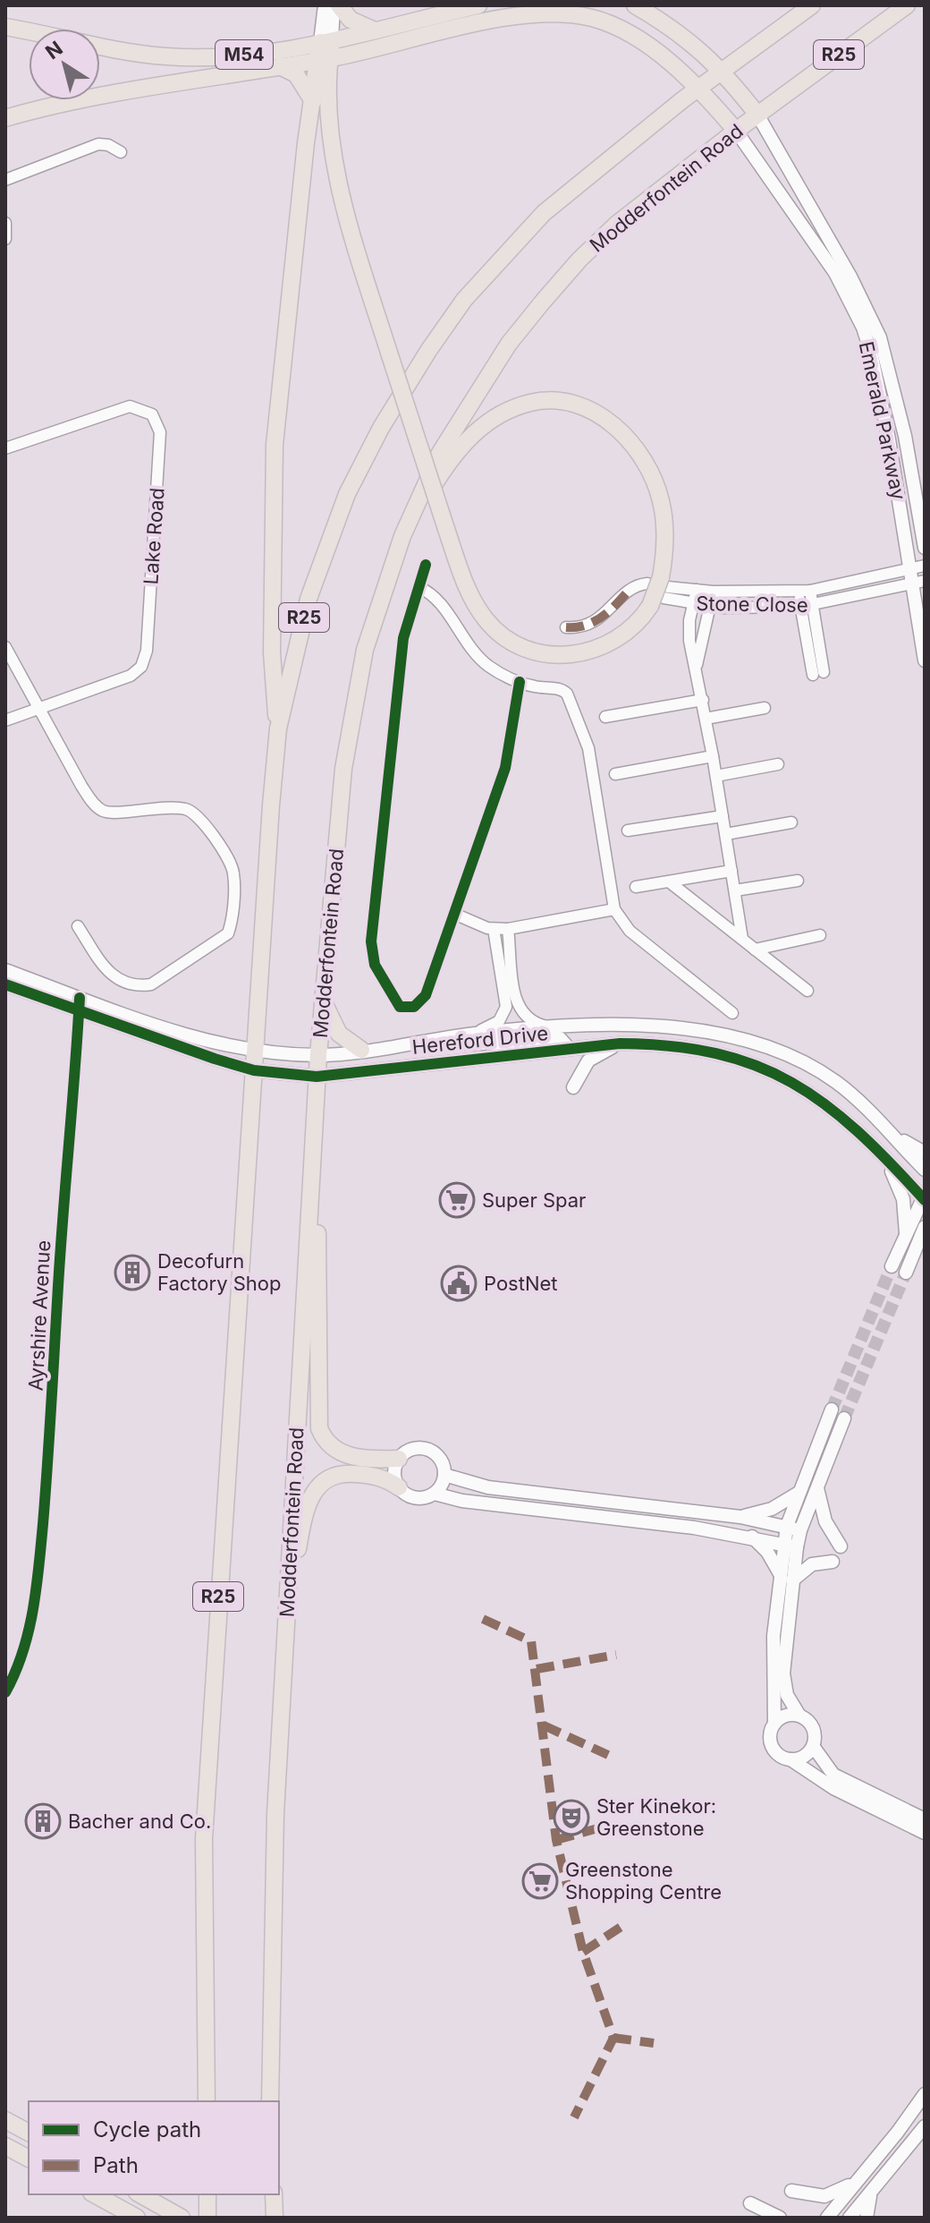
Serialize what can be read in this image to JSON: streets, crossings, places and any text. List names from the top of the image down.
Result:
{
  "streets": {
    "main road": ["M54", "R25", "Modderfontein Road"],
    "street": [
      "Emerald Parkway",
      "Lake Road",
      "Stone Close",
      "Hereford Drive",
      "Ayrshire Avenue"
    ]
  },
  "crossings": [
    ["M54", "R25"],
    ["M54", "Modderfontein Road"],
    ["M54", "Emerald Parkway"],
    ["R25", "Hereford Drive"],
    ["Modderfontein Road", "Emerald Parkway"],
    ["Modderfontein Road", "Hereford Drive"],
    ["Emerald Parkway", "Stone Close"],
    ["Hereford Drive", "Ayrshire Avenue"]
  ],
  "places": {
    "supermarket": ["Super Spar", "Greenstone Shopping Centre"],
    "building": ["Decofurn Factory Shop", "Bacher and Co."],
    "public building": ["PostNet"],
    "theatre": ["Ster Kinekor: Greenstone"]
  },
  "legend": ["Cycle path", "Path"],
  "north": "top left"
}
